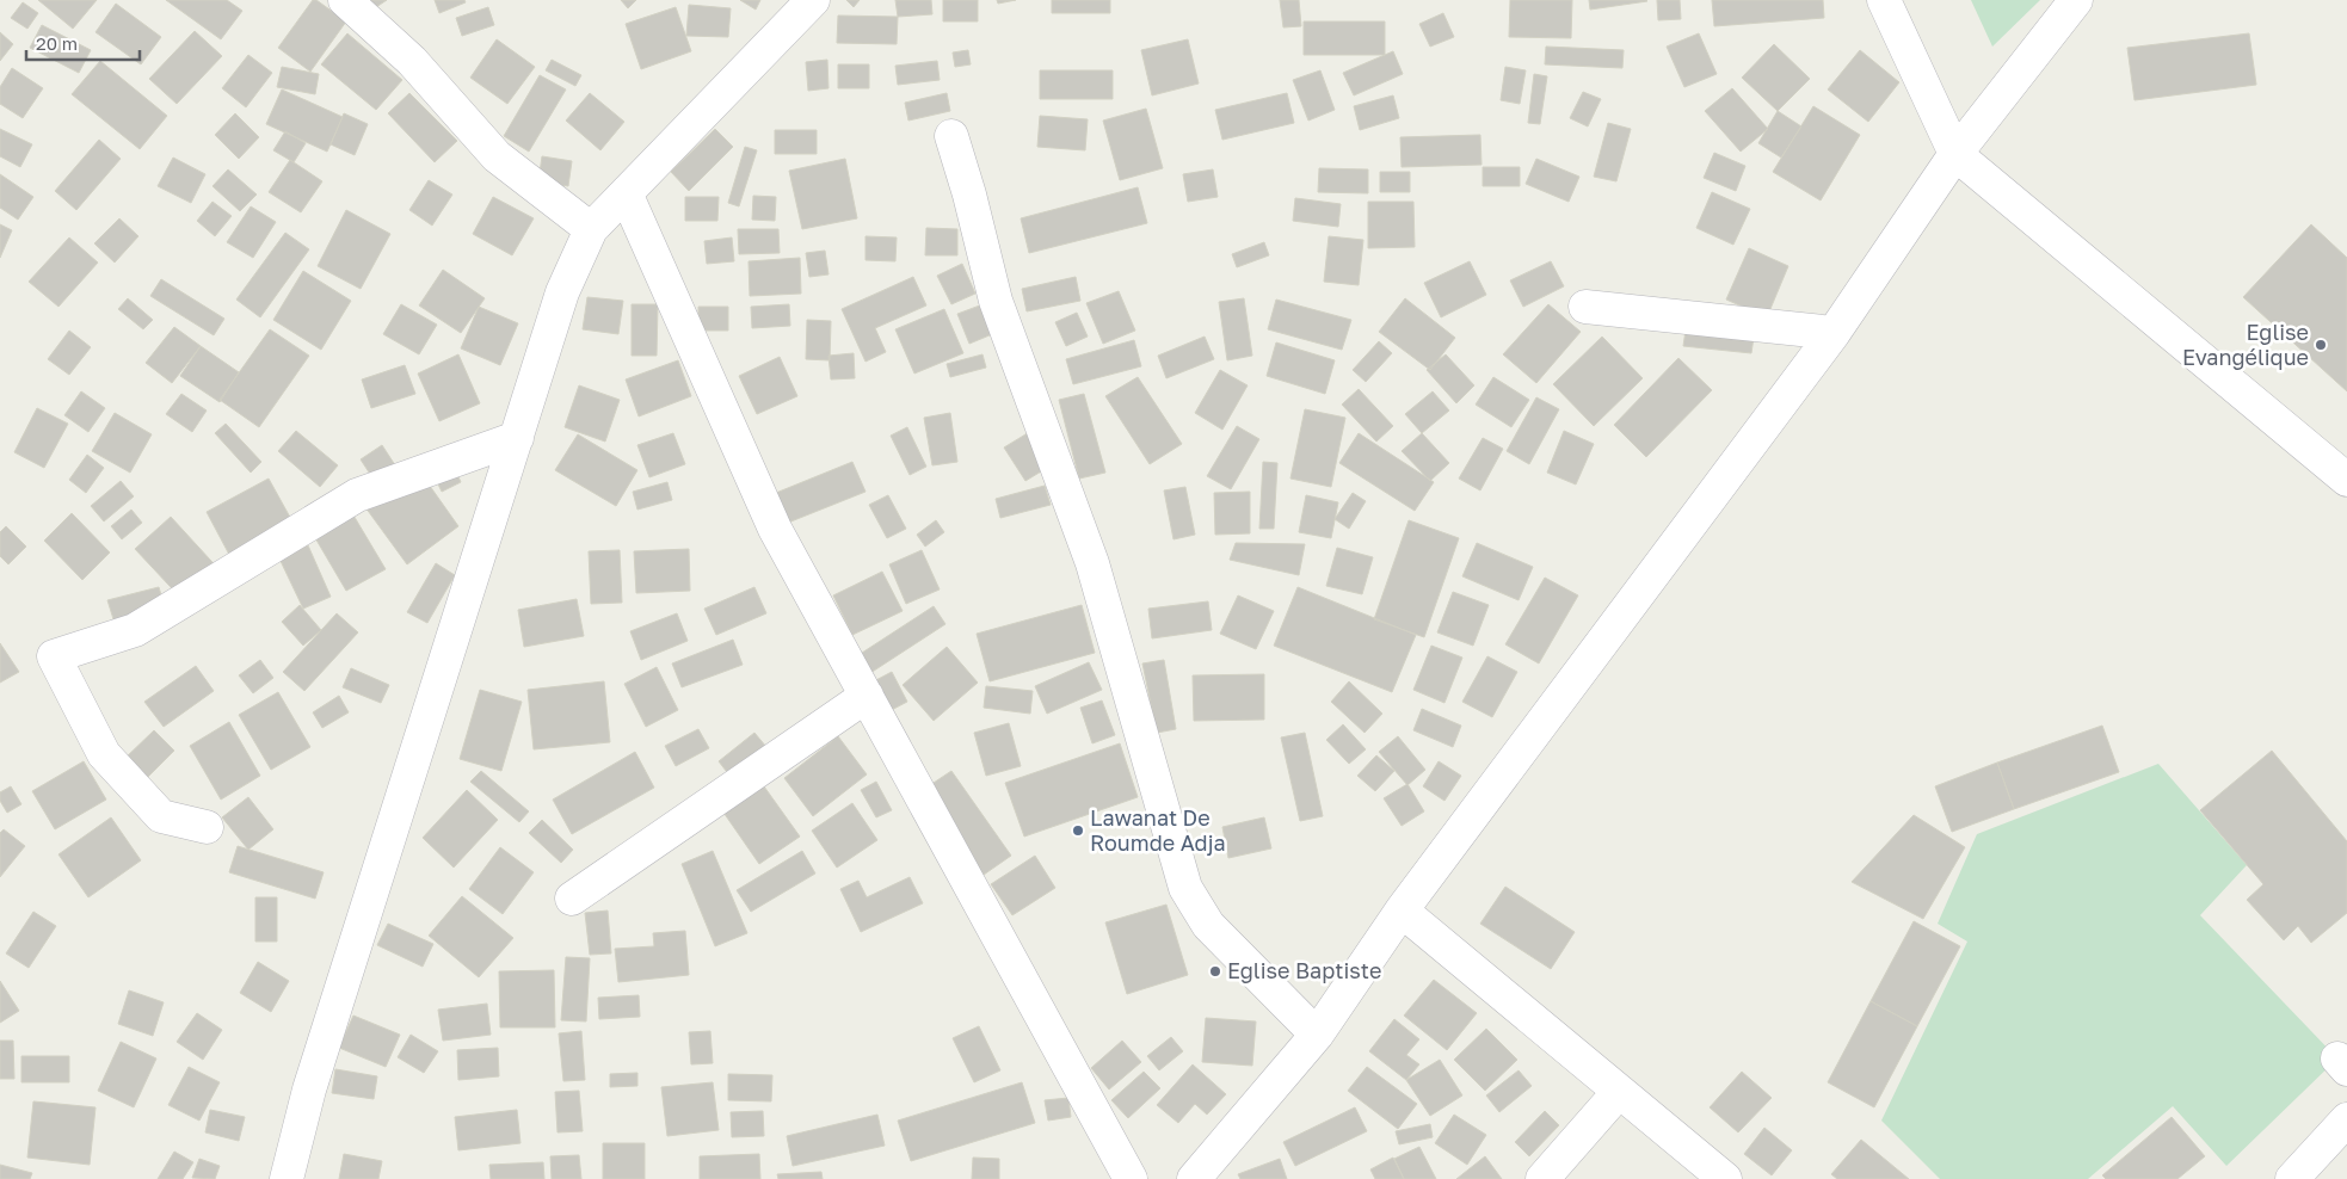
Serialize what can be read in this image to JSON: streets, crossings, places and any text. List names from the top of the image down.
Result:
{
  "places": ["Eglise Evangélique", "Lawanat De Roumde Adja", "Eglise Baptiste"],
  "scale_bar": "20 m"
}
